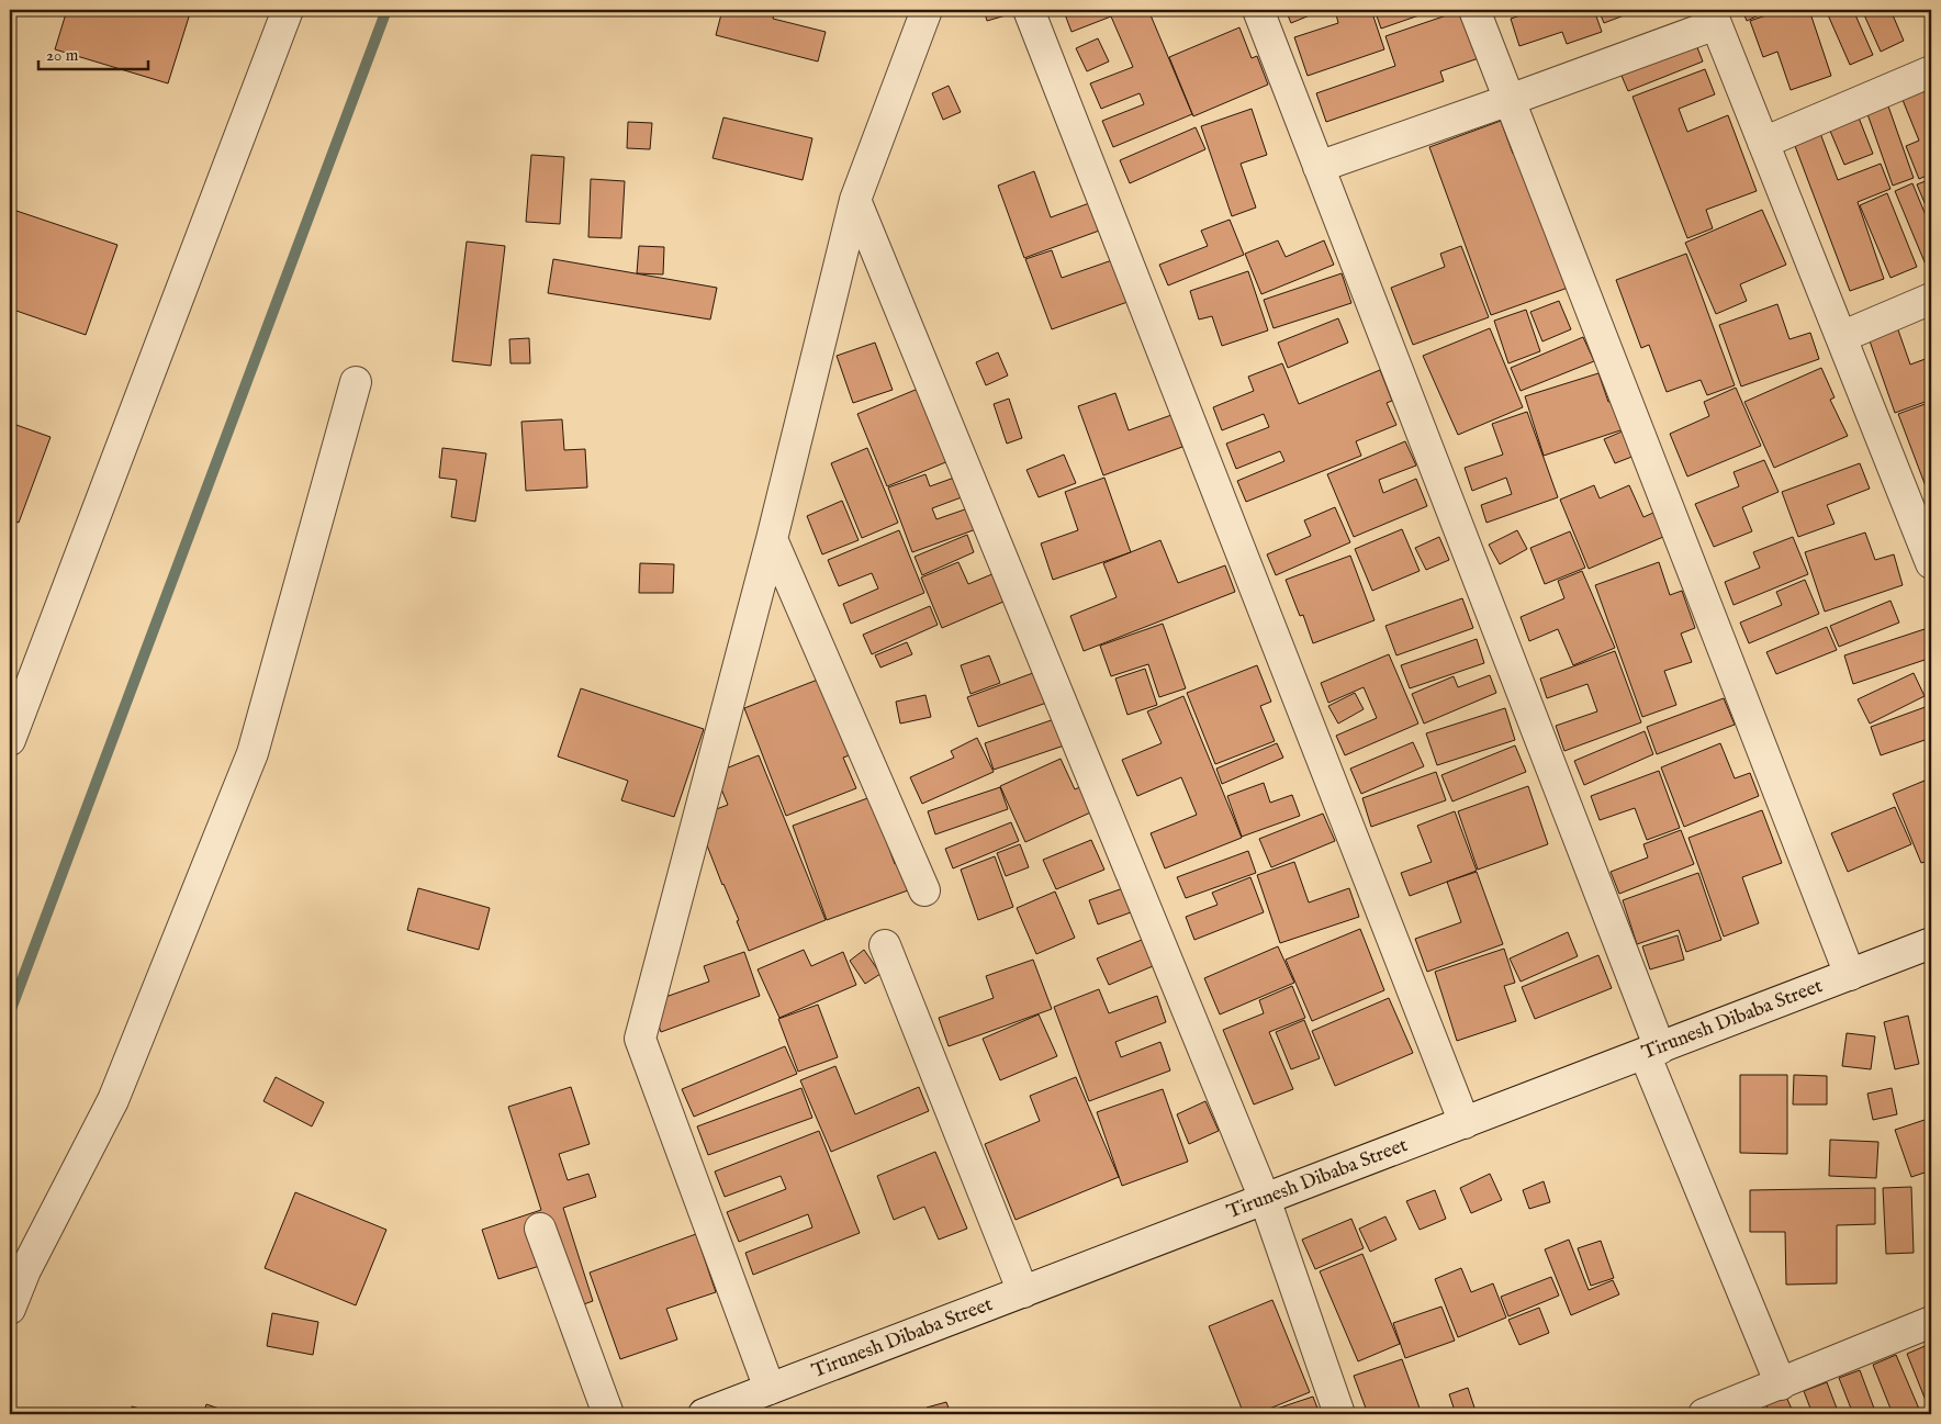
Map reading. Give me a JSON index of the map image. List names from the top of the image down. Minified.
{"streets":{"street":["Tirunesh Dibaba Street"]},"scale_bar":"20 m"}
